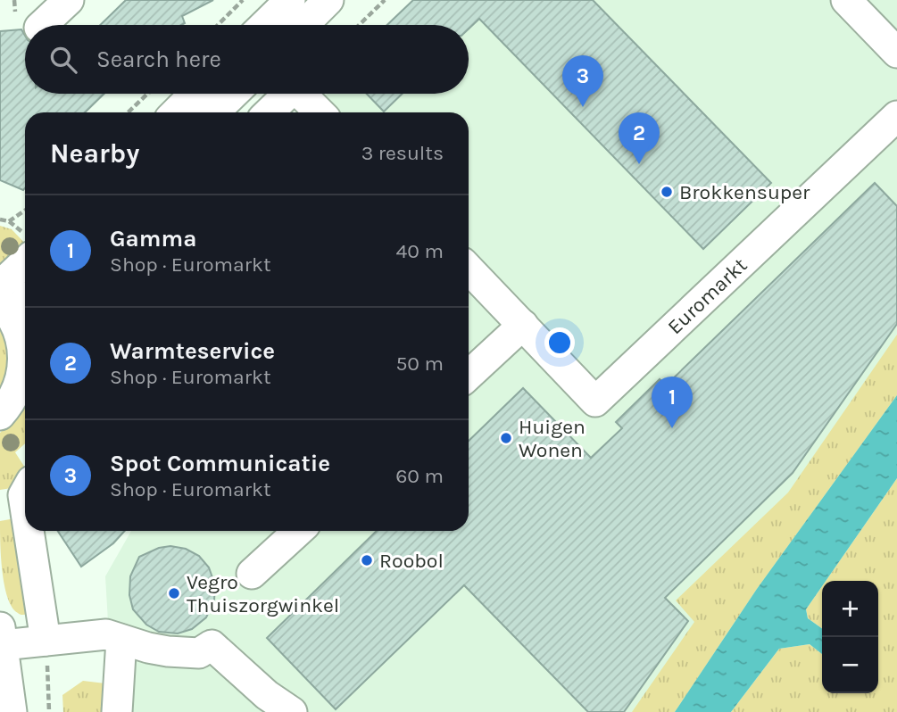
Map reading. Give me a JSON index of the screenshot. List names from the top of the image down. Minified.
{"streets":{"street":["Euromarkt"]},"places":["Brokkensuper","Huigen Wonen","Roobol","Vegro Thuiszorgwinkel"],"page":{"search":"Search here","pins":["3","2","1"],"heading":["Nearby","3 results"],"list":[{"mark":"1","name":"Gamma","note":"Shop · Euromarkt","value":"40 m"},{"mark":"2","name":"Warmteservice","note":"Shop · Euromarkt","value":"50 m"},{"mark":"3","name":"Spot Communicatie","note":"Shop · Euromarkt","value":"60 m"}],"map_buttons":["+","−"]}}
